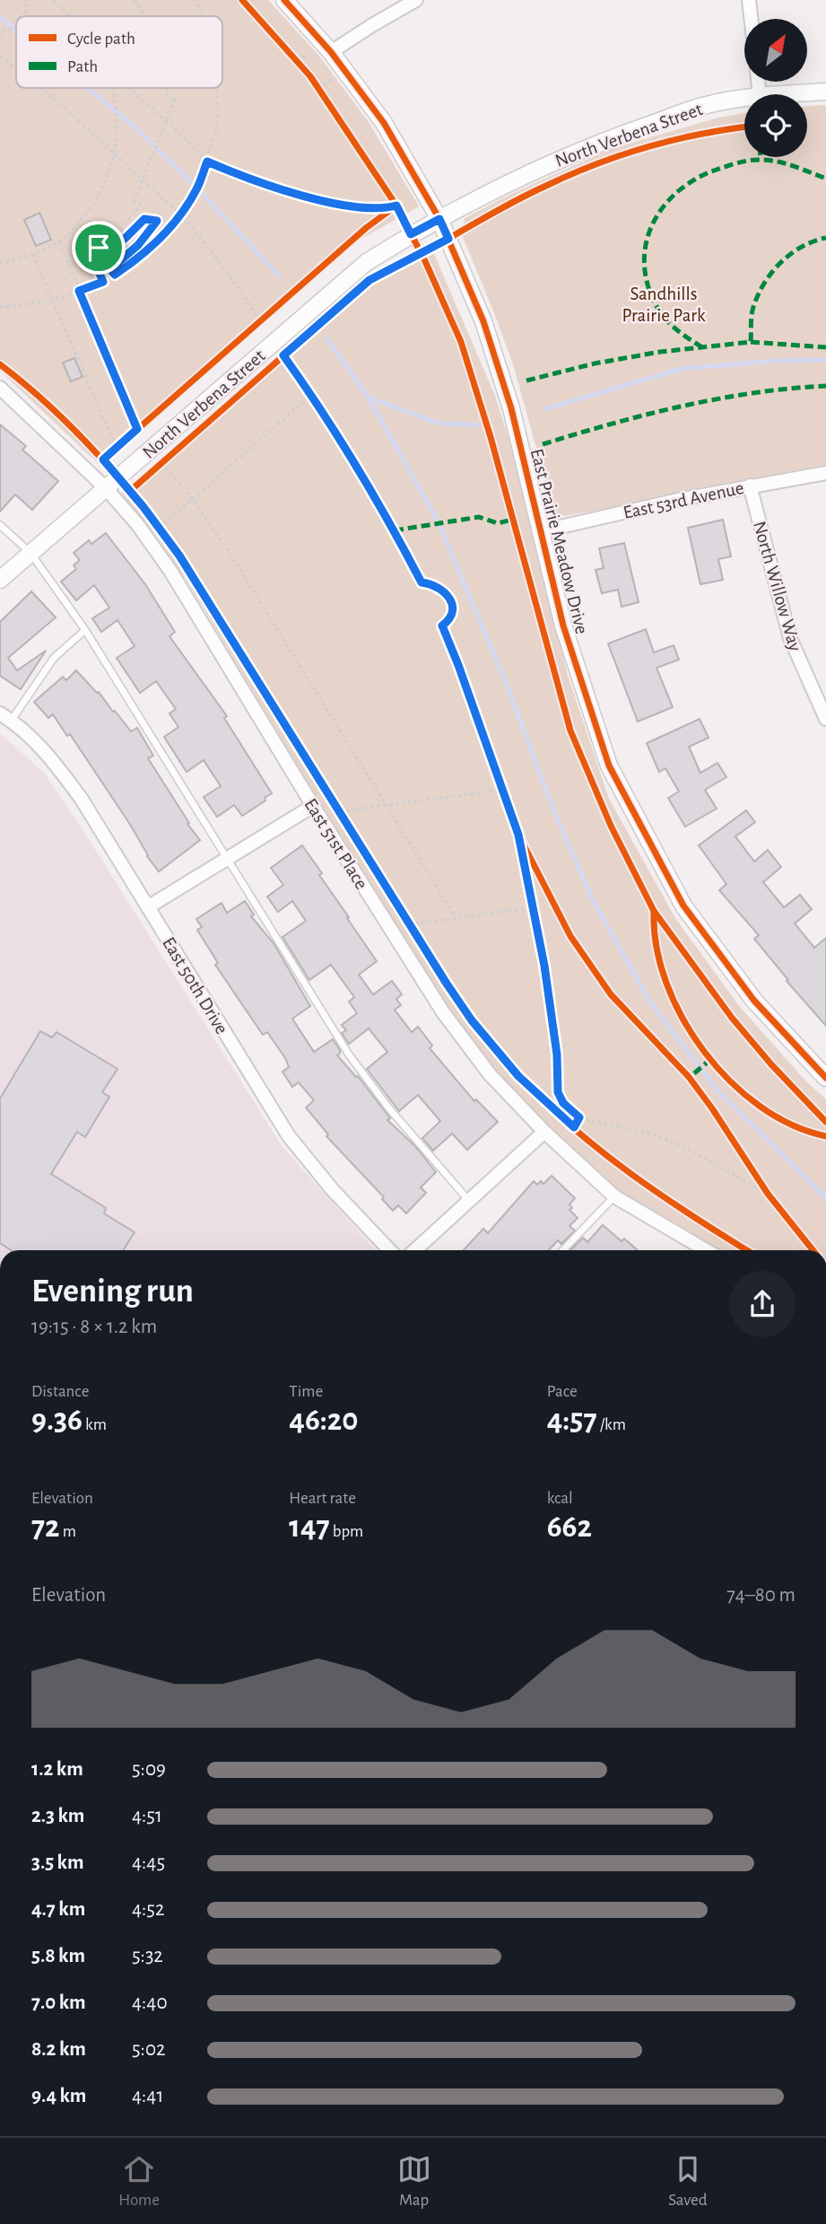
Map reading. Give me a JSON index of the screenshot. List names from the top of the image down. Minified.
{"streets":{"street":["North Verbena Street","East 53rd Avenue","East Prairie Meadow Drive","North Willow Way","East 51st Place","East 50th Drive"]},"crossings":[["North Verbena Street","East Prairie Meadow Drive"],["North Verbena Street","East 51st Place"],["East 53rd Avenue","East Prairie Meadow Drive"],["East 53rd Avenue","North Willow Way"]],"parks":["Sandhills Prairie Park"],"legend":["Cycle path","Path"],"north":"top right","page":{"heading":["Evening run","19:15 · 8 × 1.2 km"],"stats":[["Distance","9.36 km"],["Time","46:20"],["Pace","4:57 /km"],["Elevation","72 m"],["Heart rate","147 bpm"],["kcal","662"]],"chart":["Elevation","74–80 m"],"list":[{"name":"1.2 km","note":"5:09"},{"name":"2.3 km","note":"4:51"},{"name":"3.5 km","note":"4:45"},{"name":"4.7 km","note":"4:52"},{"name":"5.8 km","note":"5:32"},{"name":"7.0 km","note":"4:40"},{"name":"8.2 km","note":"5:02"},{"name":"9.4 km","note":"4:41"}],"tabs":["Home","Map","Saved"]}}
